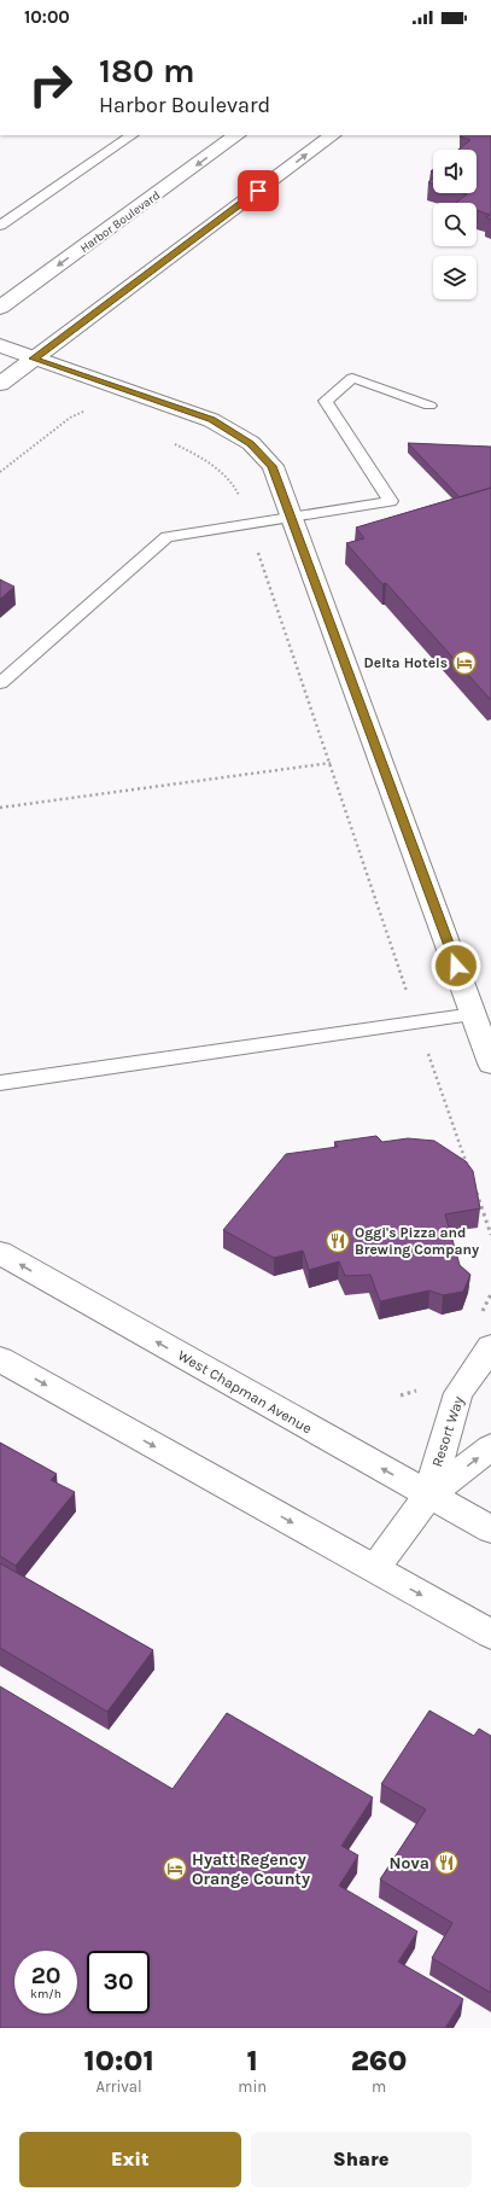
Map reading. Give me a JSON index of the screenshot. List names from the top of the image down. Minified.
{"streets":{"main road":["Harbor Boulevard","West Chapman Avenue","Resort Way"]},"crossings":[["West Chapman Avenue","Resort Way"]],"places":{"hotel":["Delta Hotels","Hyatt Regency Orange County"],"restaurant":["Oggi's Pizza and Brewing Company","Nova"]},"page":{"status":"10:00","turn":["180 m","Harbor Boulevard"],"speed":"20 km/h","limit":"30","eta":["10:01","Arrival","1","min","260","m"],"buttons":["Exit","Share"]}}
